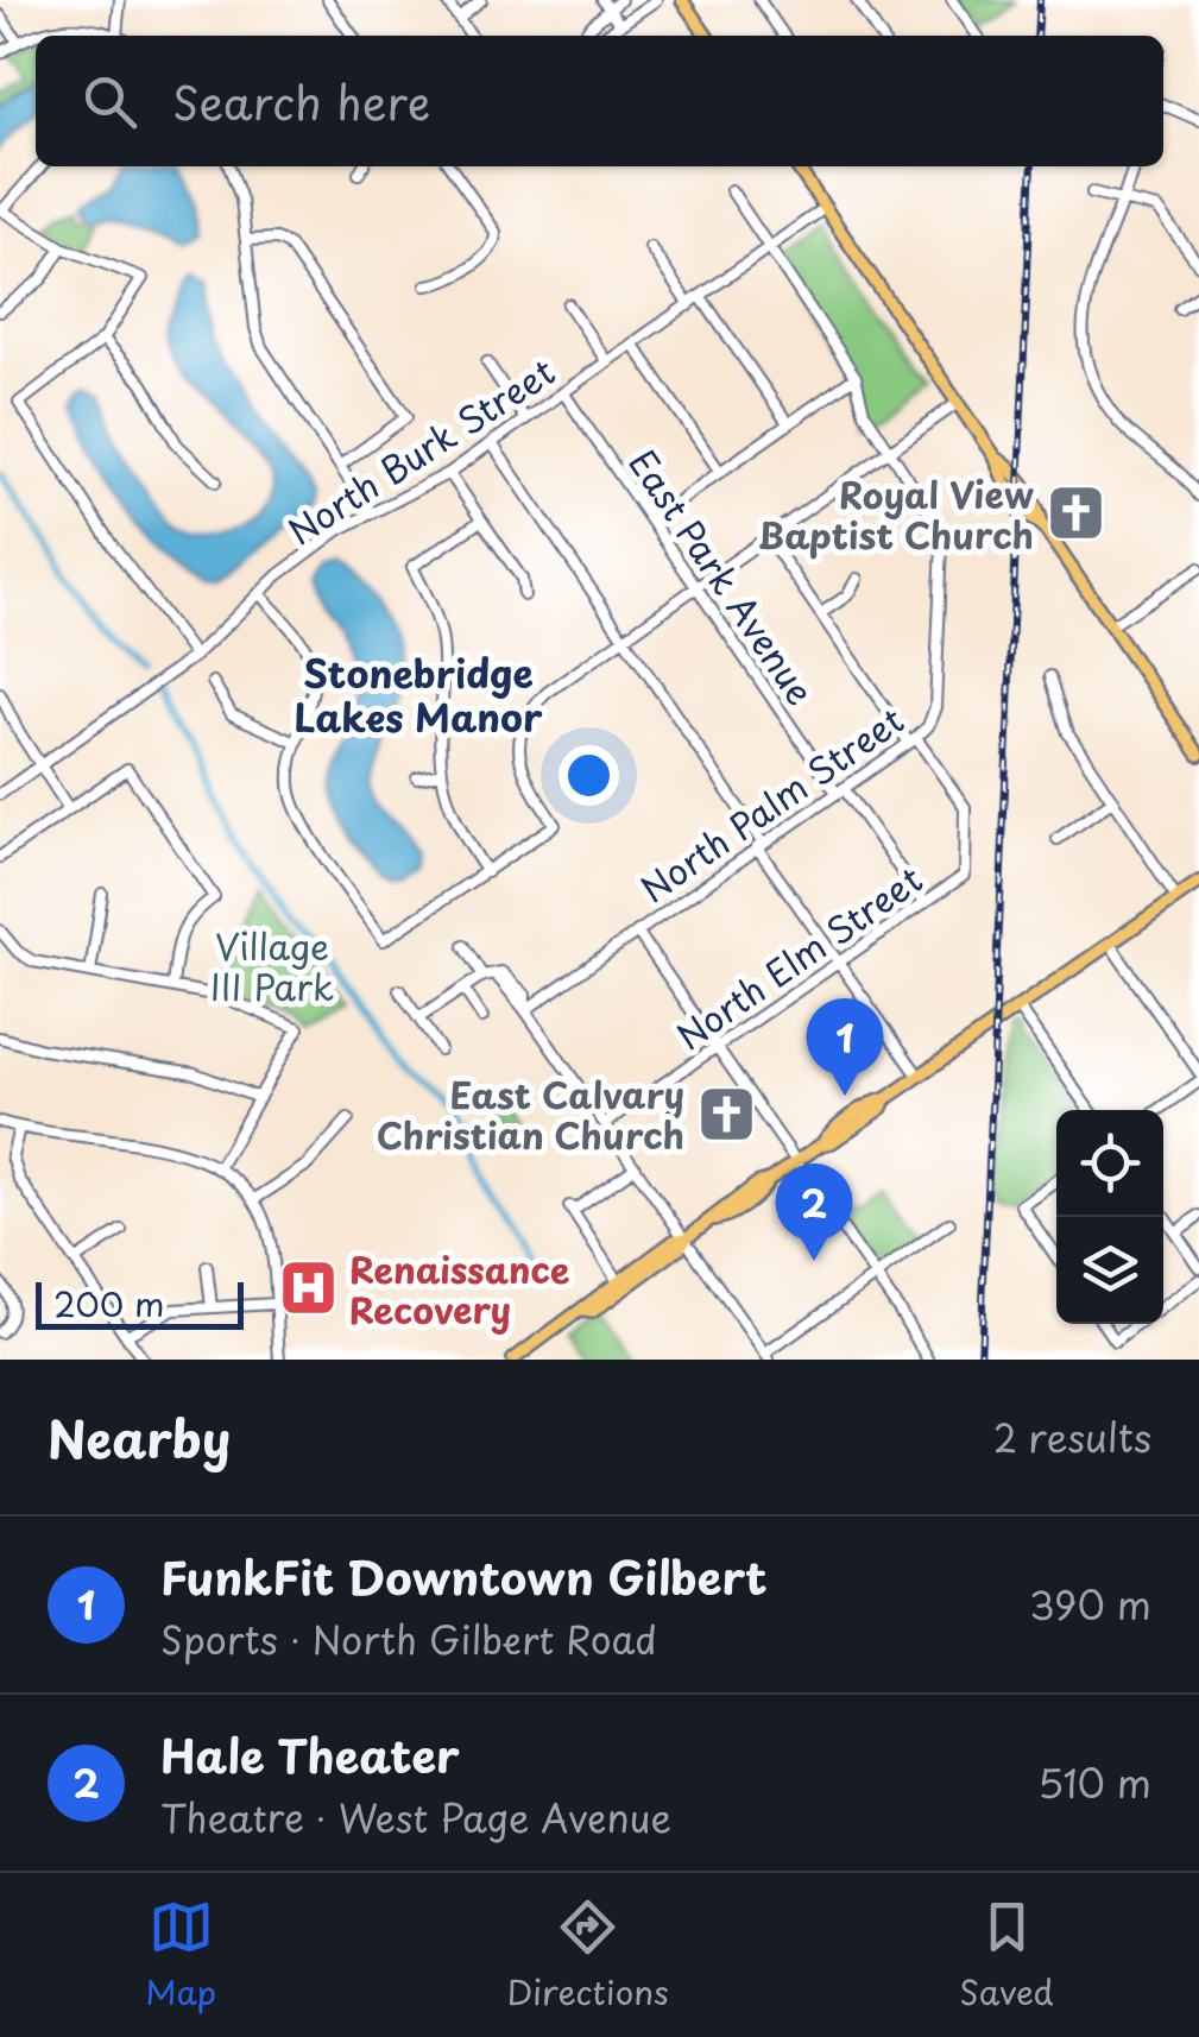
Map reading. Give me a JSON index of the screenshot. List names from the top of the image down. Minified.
{"streets":{"street":["North Burk Street","East Park Avenue","North Palm Street","North Elm Street"]},"crossings":[["North Burk Street","East Park Avenue"],["East Park Avenue","North Palm Street"],["East Park Avenue","North Elm Street"],["North Palm Street","North Elm Street"]],"districts":["Stonebridge Lakes Manor"],"parks":["Village III Park"],"places":{"church":["Royal View Baptist Church","East Calvary Christian Church"],"hospital":["Renaissance Recovery"]},"scale_bar":"200 m","page":{"search":"Search here","pins":["1","2"],"scale":"200 m","heading":["Nearby","2 results"],"list":[{"mark":"1","name":"FunkFit Downtown Gilbert","note":"Sports · North Gilbert Road","value":"390 m"},{"mark":"2","name":"Hale Theater","note":"Theatre · West Page Avenue","value":"510 m"}],"nav":["Map","Directions","Saved"]}}
